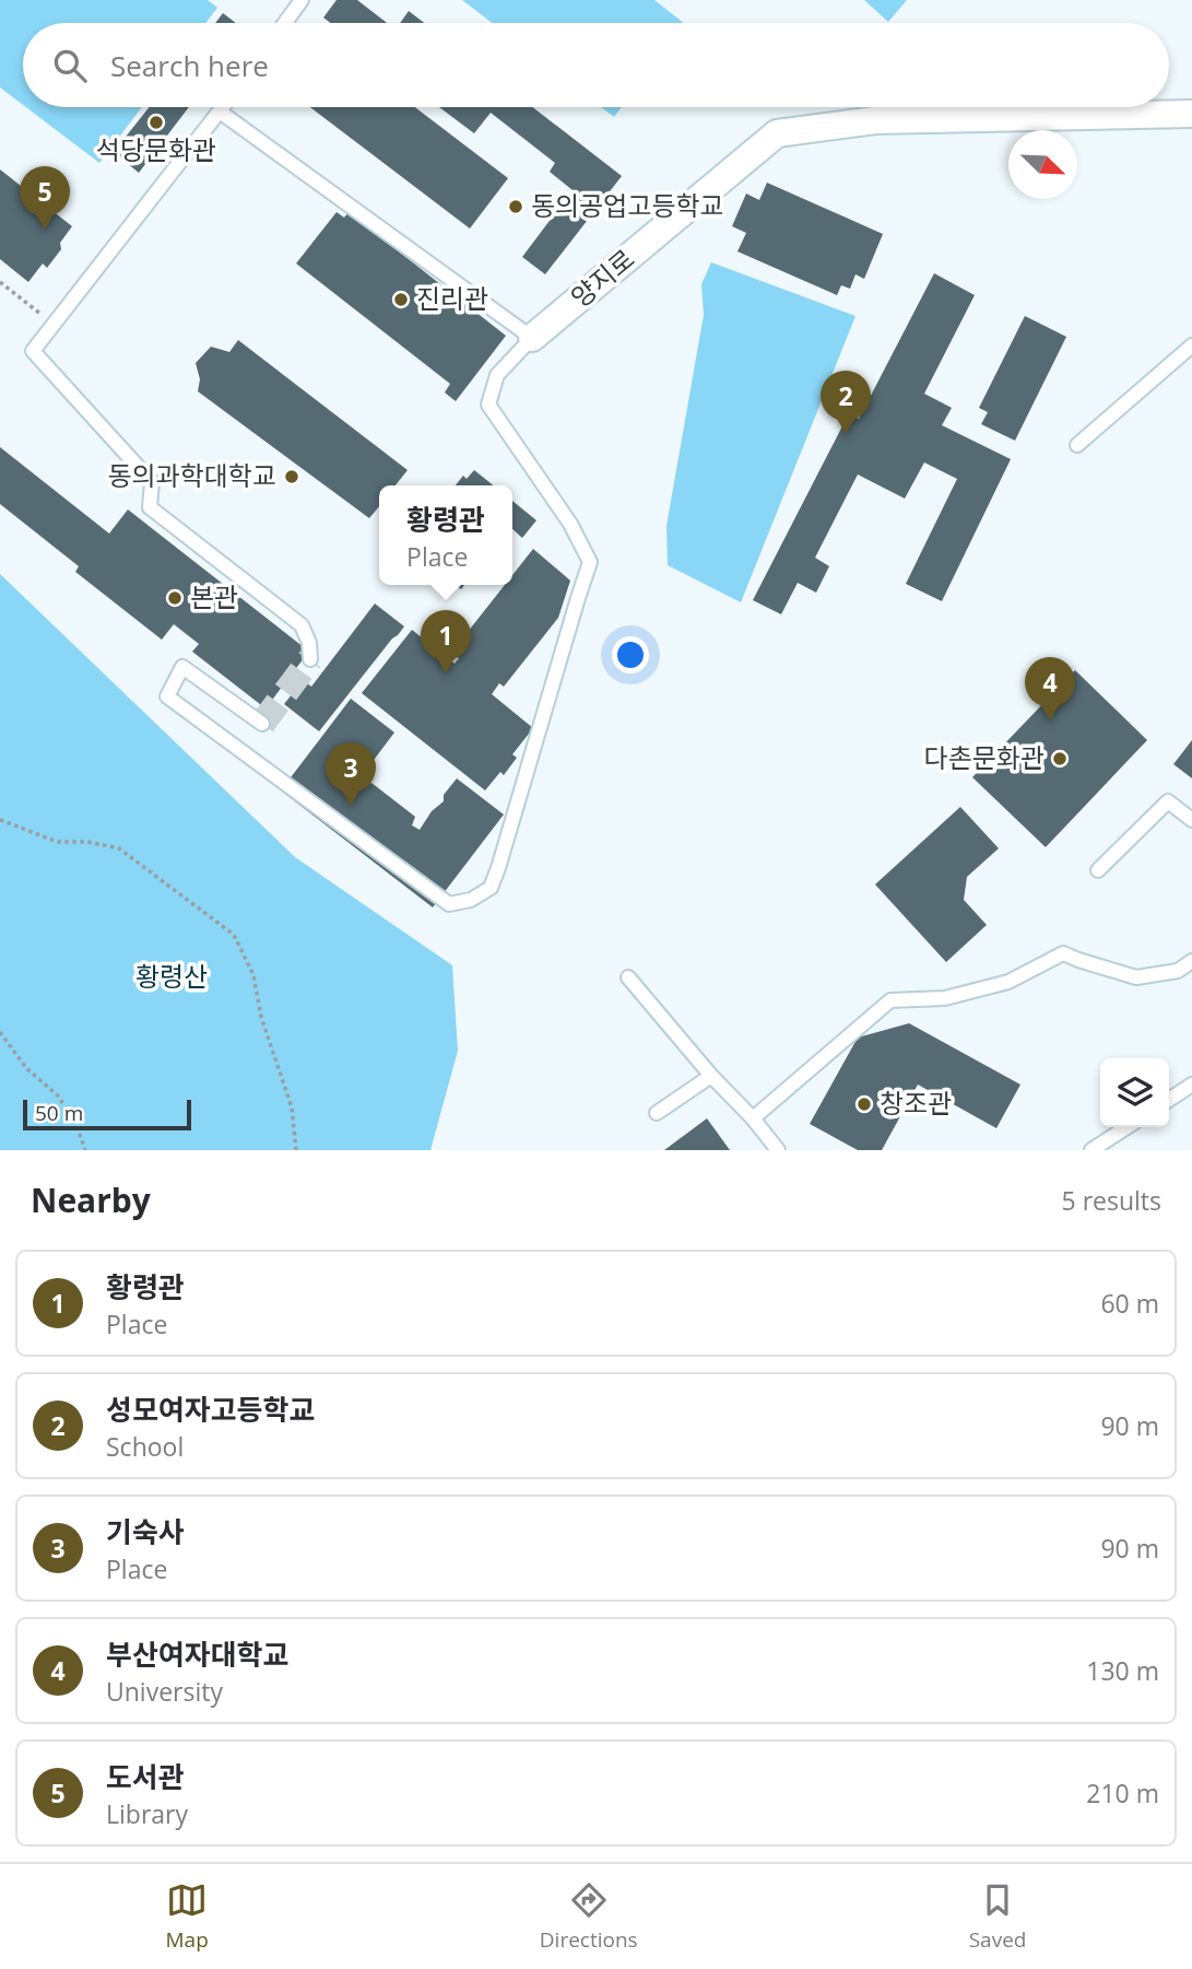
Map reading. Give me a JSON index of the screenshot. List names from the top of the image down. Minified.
{"streets":{"street":["양지로"]},"parks":["황령산"],"places":["석당문화관","동의공업고등학교","진리관","동의과학대학교","본관","다촌문화관","창조관"],"scale_bar":"50 m","north":"bottom right","page":{"search":"Search here","pins":["5","2","1","4","3"],"popup":["황령관","Place"],"scale":"50 m","heading":["Nearby","5 results"],"list":[{"mark":"1","name":"황령관","note":"Place","value":"60 m"},{"mark":"2","name":"성모여자고등학교","note":"School","value":"90 m"},{"mark":"3","name":"기숙사","note":"Place","value":"90 m"},{"mark":"4","name":"부산여자대학교","note":"University","value":"130 m"},{"mark":"5","name":"도서관","note":"Library","value":"210 m"}],"nav":["Map","Directions","Saved"]}}
